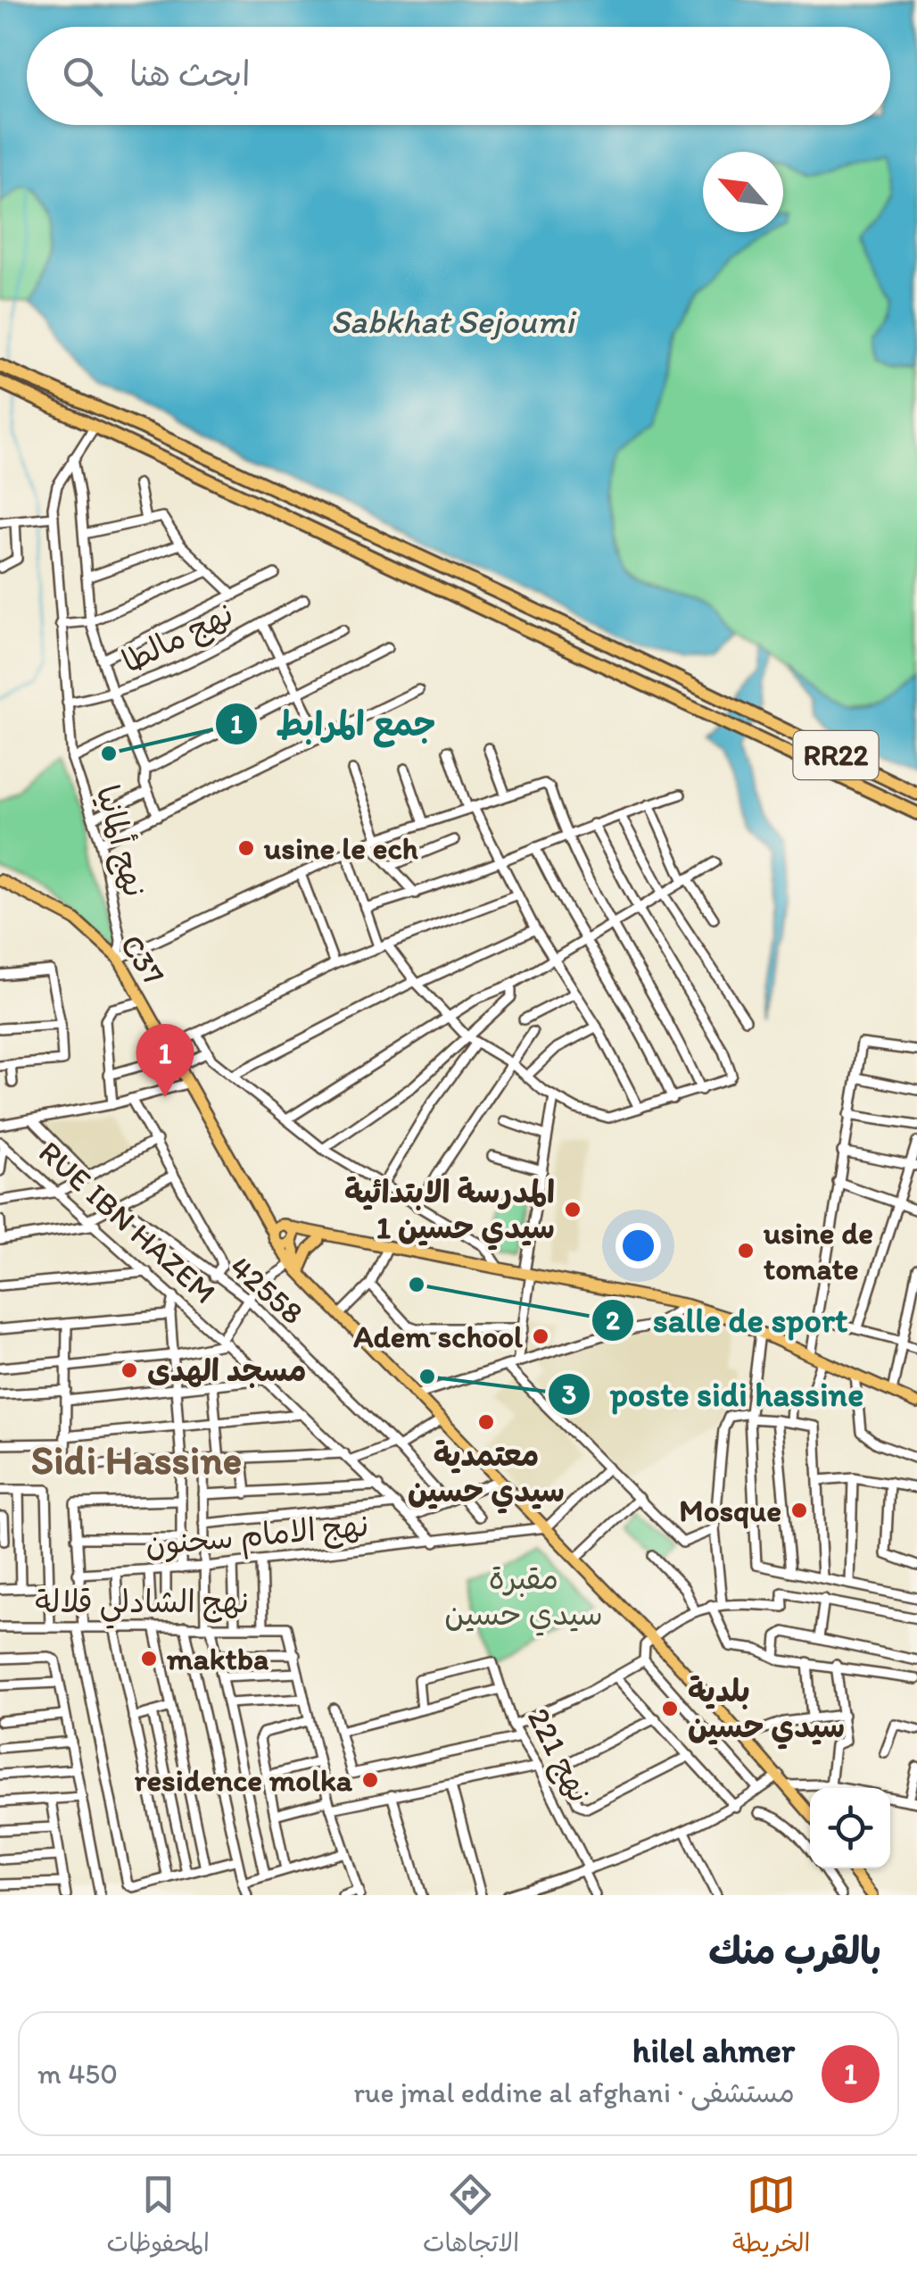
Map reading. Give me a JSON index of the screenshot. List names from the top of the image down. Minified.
{"streets":{"highway":["RR22"],"main road":["C37"],"street":["نهج مالطا","نهج ألمانيا","RUE IBN HAZEM","42558","نهج الامام سحنون","نهج الشادلي قلالة","نهج 221"]},"crossings":[["نهج مالطا","نهج ألمانيا"],["نهج ألمانيا","C37"],["C37","نهج الامام سحنون"],["RUE IBN HAZEM","نهج الامام سحنون"]],"districts":["Sidi Hassine"],"water":["Sabkhat Sejoumi"],"parks":["مقبرة سيدي حسين"],"places":["جمع المرابط","usine le ech","المدرسة الابتدائية سيدي حسين 1","usine de tomate","salle de sport","Adem school","مسجد الهدى","poste sidi hassine","معتمدية سيدي حسين","Mosque","maktba","بلدية سيدي حسين","residence molka"],"north":"top left","page":{"search":"ابحث هنا","pins":"1","heading":"بالقرب منك","list":[{"mark":"1","name":"hilel ahmer","note":"مستشفى · rue jmal eddine al afghani","value":"450 m"}],"nav":["الخريطة","الاتجاهات","المحفوظات"]}}
